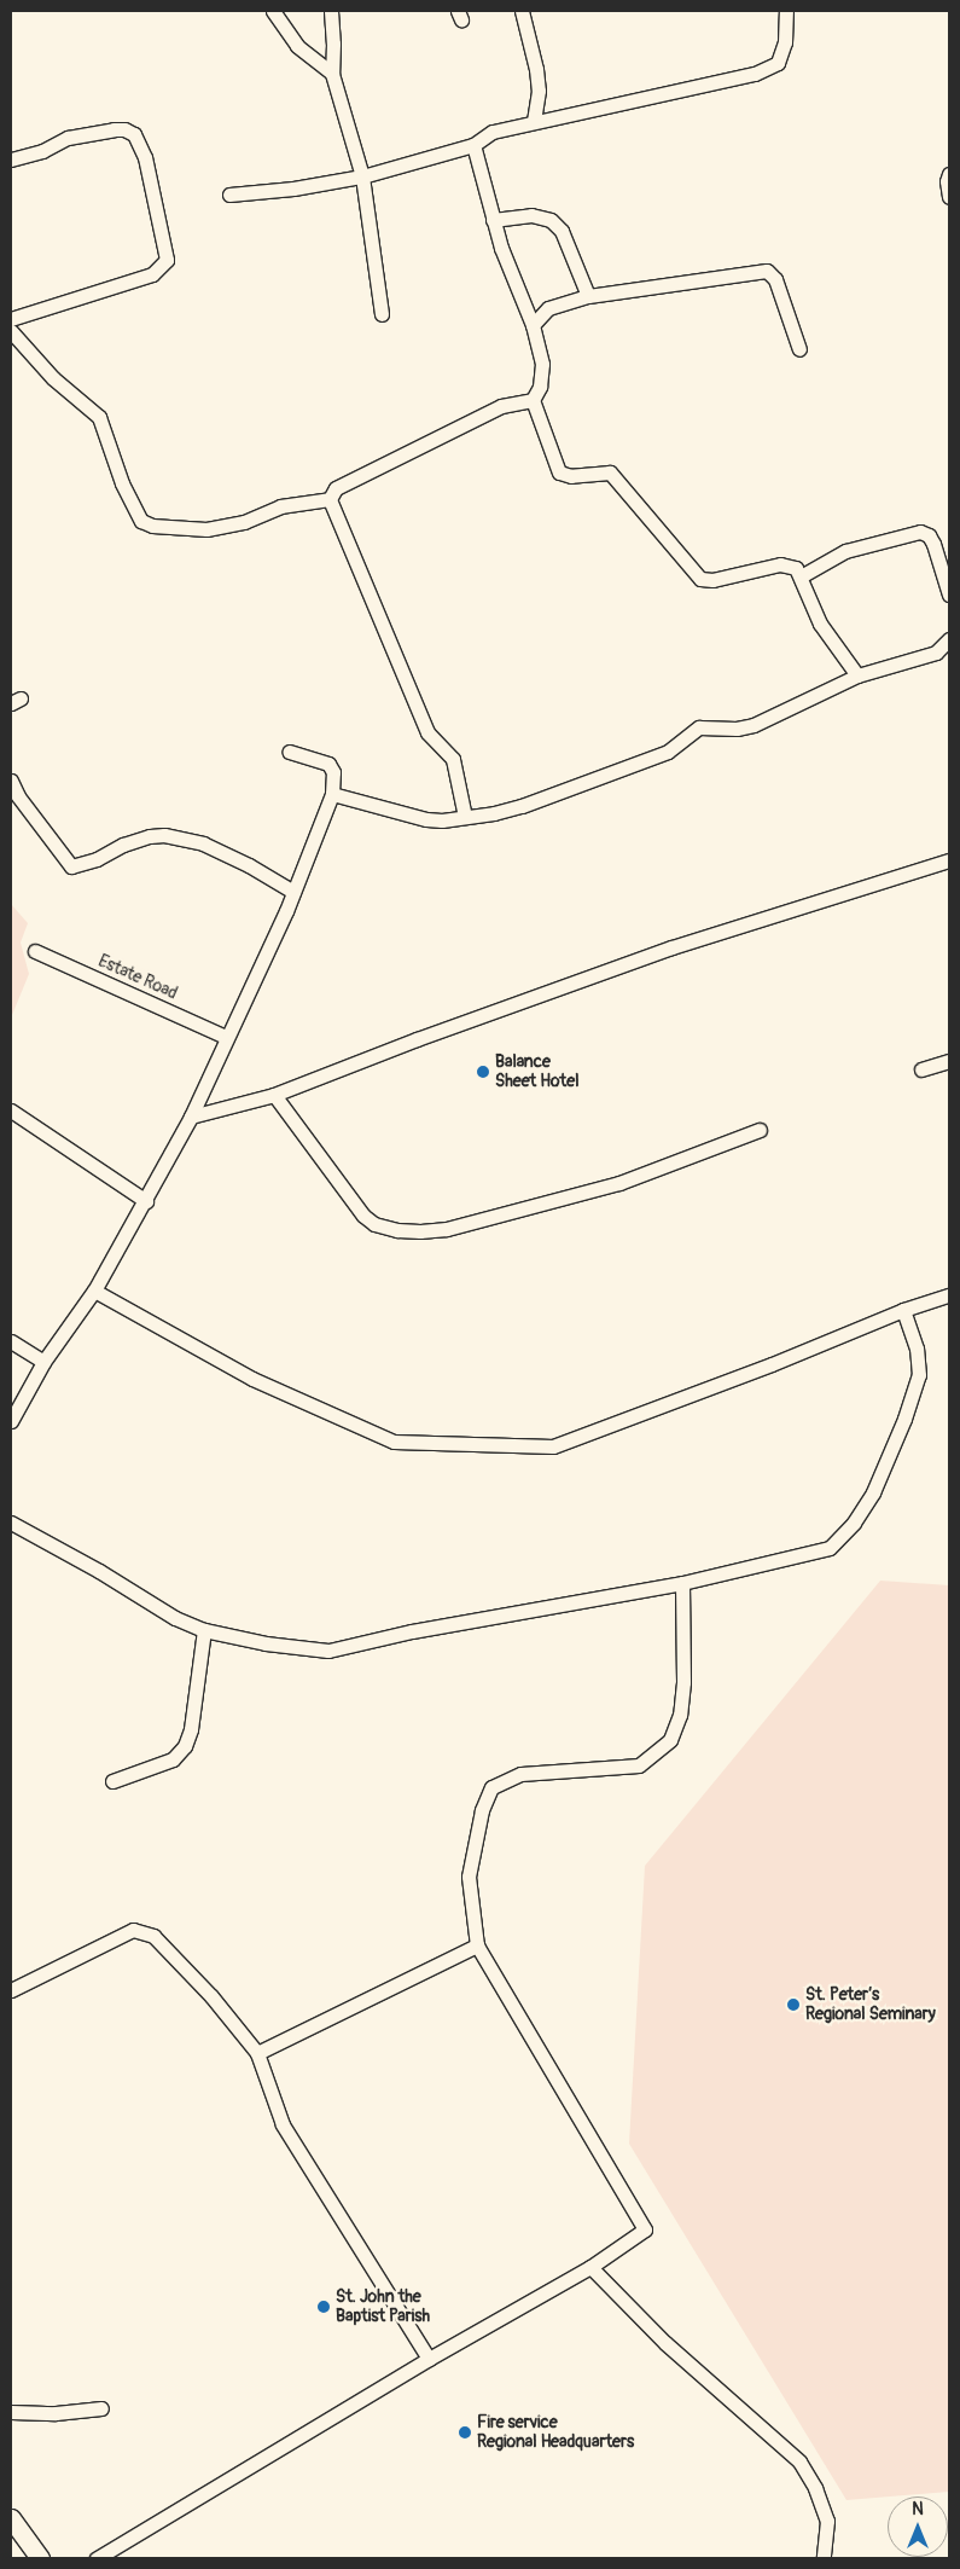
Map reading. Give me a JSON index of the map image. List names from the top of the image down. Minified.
{"streets":{"street":["Estate Road"]},"places":["Balance Sheet Hotel","St. Peter’s Regional Seminary","St. John the Baptist Parish","Fire service Regional Headquarters"],"north":"top"}
